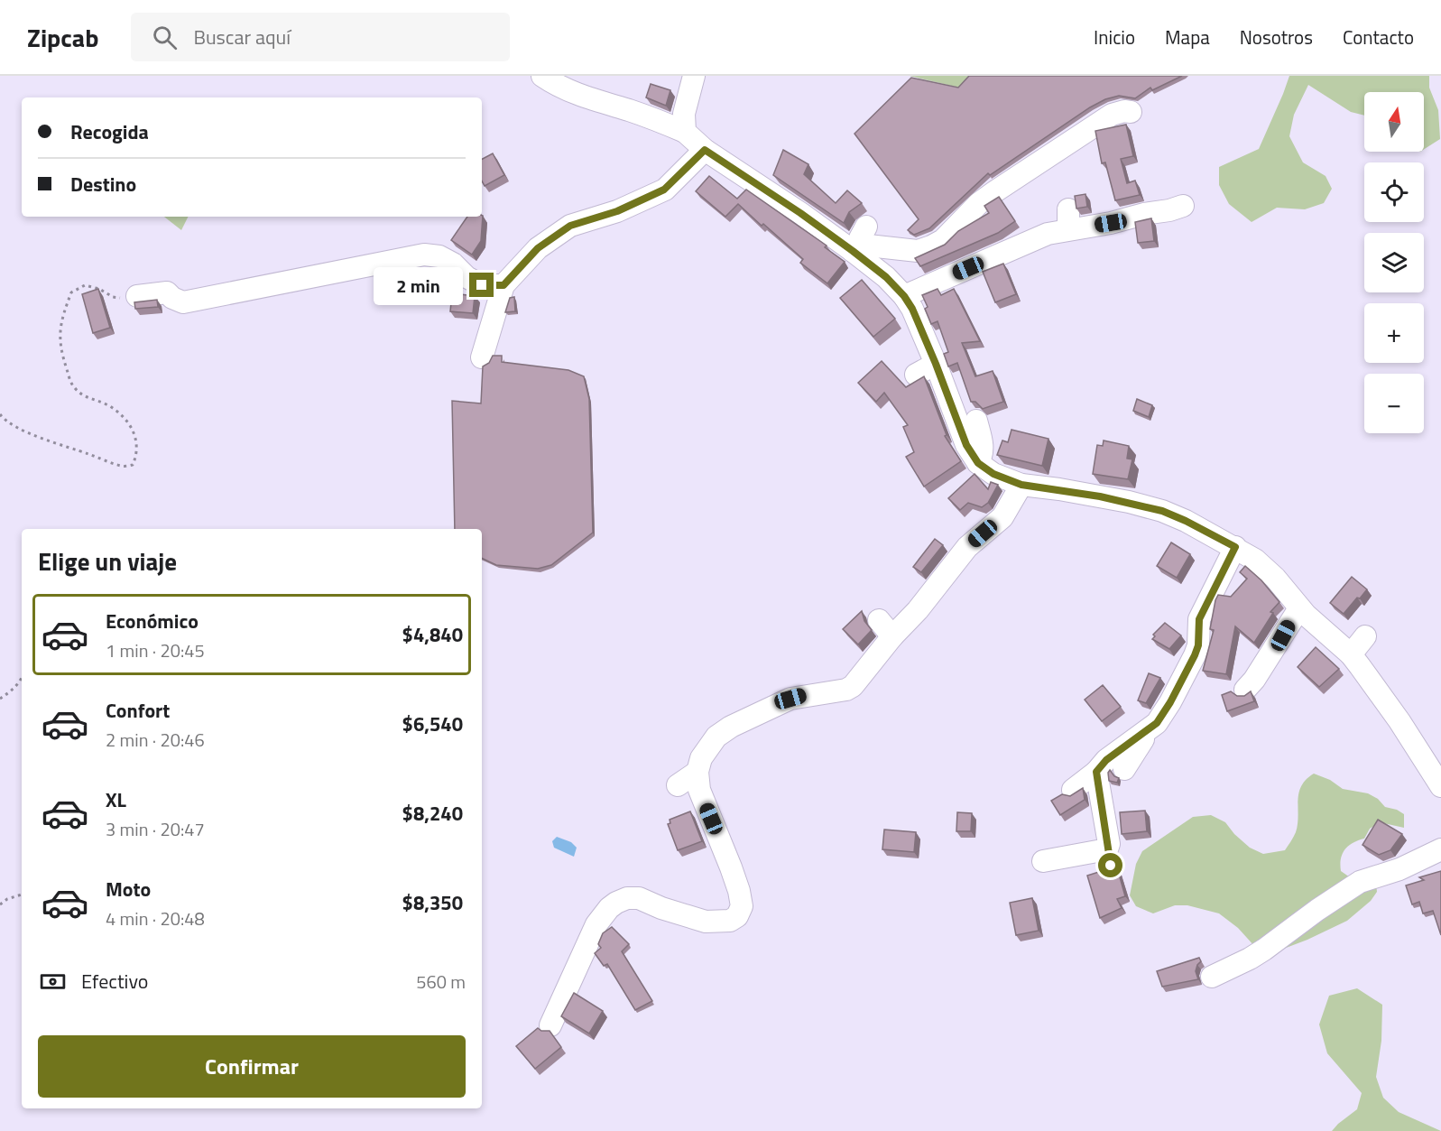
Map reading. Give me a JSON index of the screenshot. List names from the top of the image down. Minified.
{"north":"top","page":{"header":"Zipcab","search":"Buscar aquí","nav":["Inicio","Mapa","Nosotros","Contacto"],"map_buttons":["+","−"],"banner":["Recogida","Destino"],"bubble":"2 min","heading":"Elige un viaje","list":[{"name":"Económico","note":"1 min · 20:45","value":"$4,840"},{"name":"Confort","note":"2 min · 20:46","value":"$6,540"},{"name":"XL","note":"3 min · 20:47","value":"$8,240"},{"name":"Moto","note":"4 min · 20:48","value":"$8,350"}],"pay":["Efectivo","560 m"],"buttons":"Confirmar"}}
